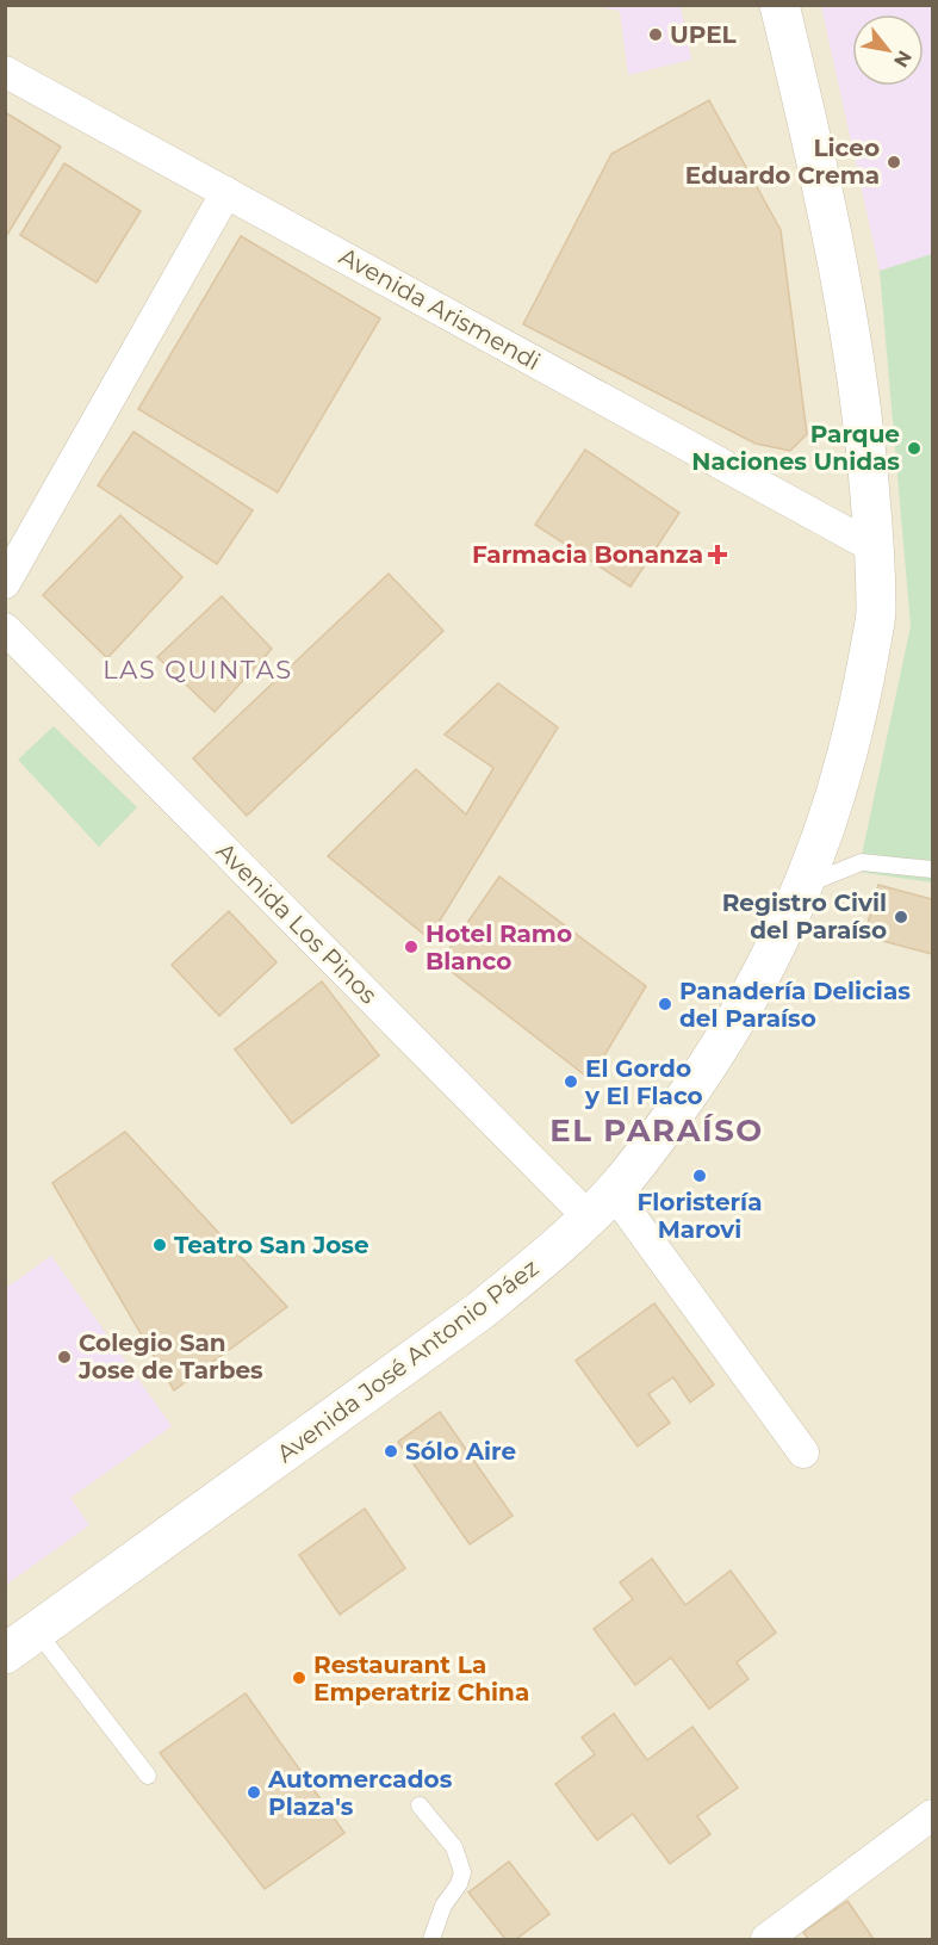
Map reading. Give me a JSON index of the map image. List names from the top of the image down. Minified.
{"streets":{"main road":["Avenida José Antonio Páez"],"street":["Avenida Arismendi","Avenida Los Pinos"]},"crossings":[["Avenida Arismendi","Avenida José Antonio Páez"],["Avenida Los Pinos","Avenida José Antonio Páez"]],"districts":["LAS QUINTAS","EL PARAÍSO"],"places":{"other":["UPEL","Liceo Eduardo Crema","Parque Naciones Unidas","Registro Civil del Paraíso","Hotel Ramo Blanco","Panadería Delicias del Paraíso","El Gordo y El Flaco","Floristería Marovi","Teatro San Jose","Colegio San Jose de Tarbes","Sólo Aire","Restaurant La Emperatriz China","Automercados Plaza's"],"health":["Farmacia Bonanza"]},"north":"bottom right"}
